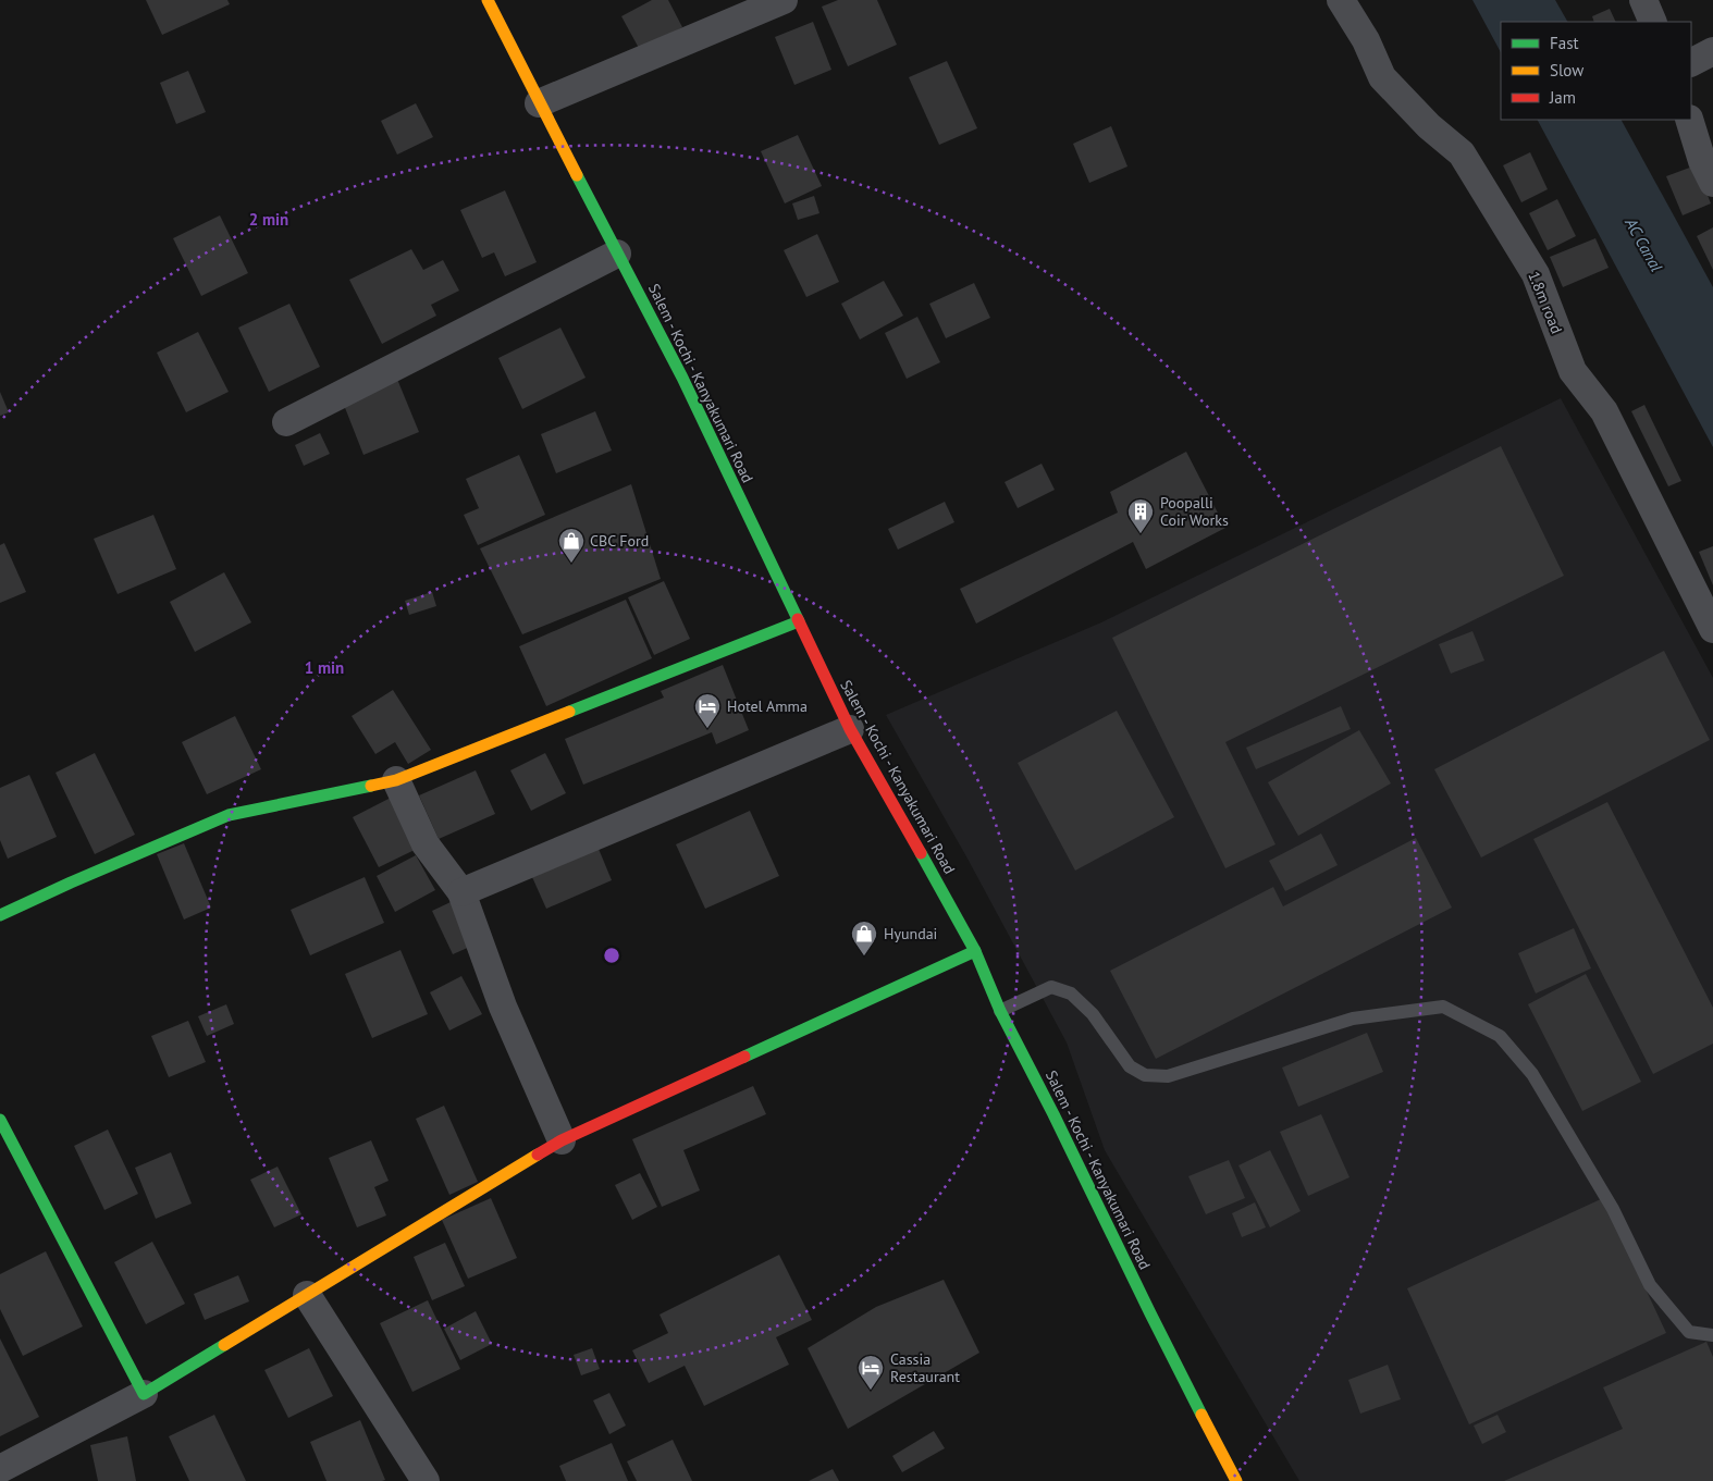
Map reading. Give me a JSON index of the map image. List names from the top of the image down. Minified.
{"streets":{"main road":["Salem - Kochi - Kanyakumari Road"],"street":["1.8m road"]},"water":["AC Canal"],"places":{"building":["Poopalli Coir Works"],"shop":["CBC Ford","Hyundai"],"hotel":["Hotel Amma","Cassia Restaurant"]},"legend":["Fast","Slow","Jam"],"rings":["2 min","1 min"]}
